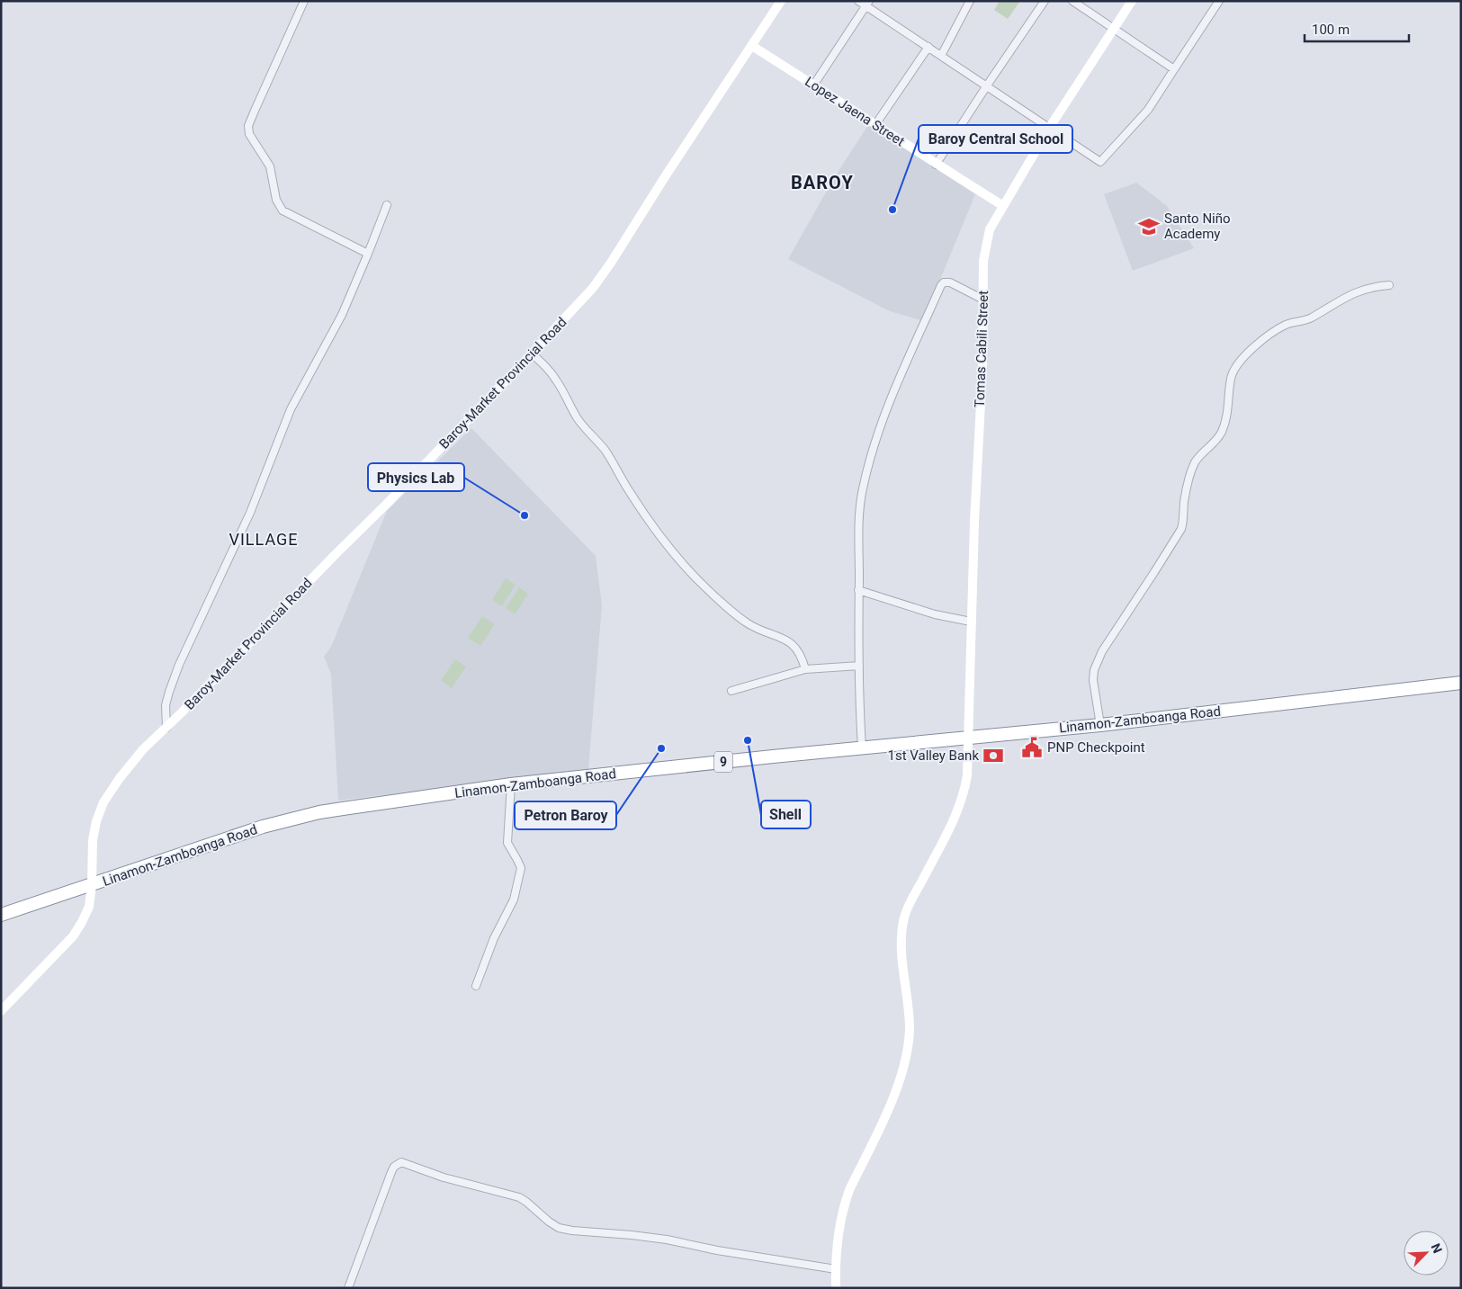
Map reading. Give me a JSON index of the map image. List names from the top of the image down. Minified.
{"streets":{"highway":["Linamon-Zamboanga Road","9"],"street":["Lopez Jaena Street","Tomas Cabili Street","Baroy-Market Provincial Road"]},"crossings":[["Lopez Jaena Street","Tomas Cabili Street"],["Lopez Jaena Street","Baroy-Market Provincial Road"],["Tomas Cabili Street","Linamon-Zamboanga Road"],["Baroy-Market Provincial Road","Linamon-Zamboanga Road"]],"districts":["BAROY","VILLAGE"],"places":{"other":["Baroy Central School","Physics Lab","Shell","Petron Baroy"],"school or university":["Santo Niño Academy"],"public building":["PNP Checkpoint"],"bank":["1st Valley Bank"]},"scale_bar":"100 m","north":"top right"}
